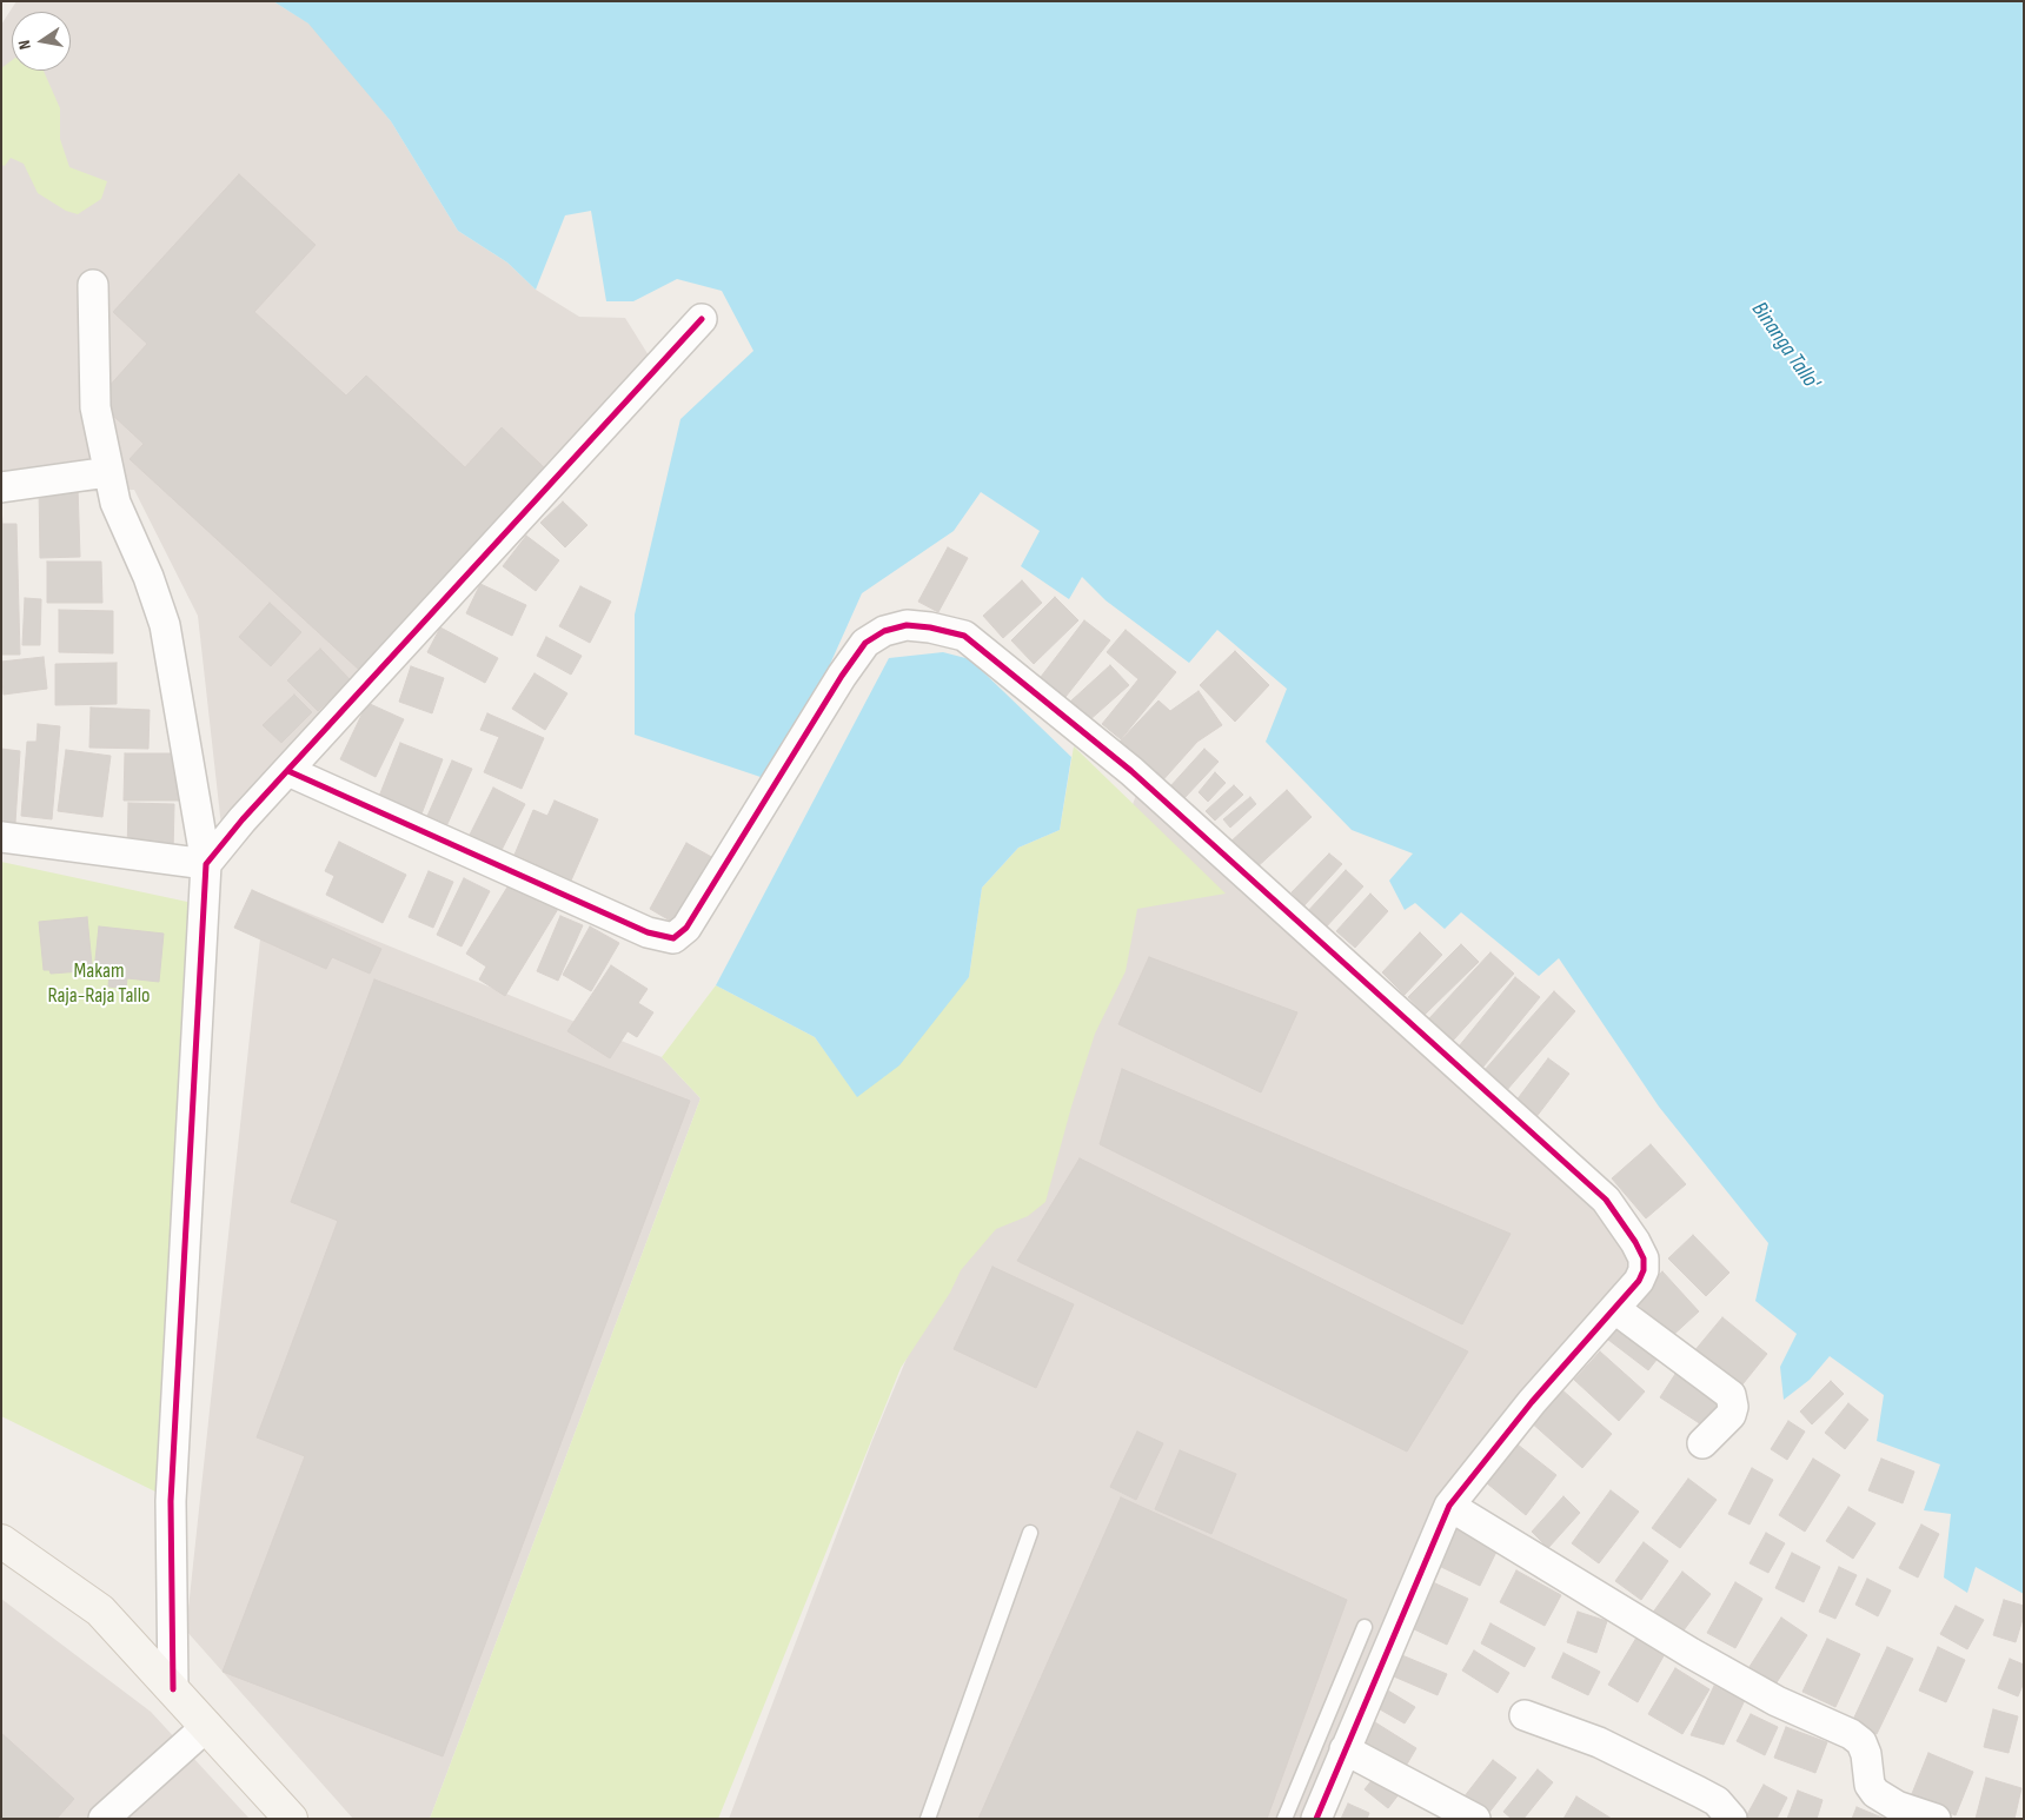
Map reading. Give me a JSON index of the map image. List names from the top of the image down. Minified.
{"water":["Binanga Tallo'"],"parks":["Makam Raja-Raja Tallo"],"north":"left"}
